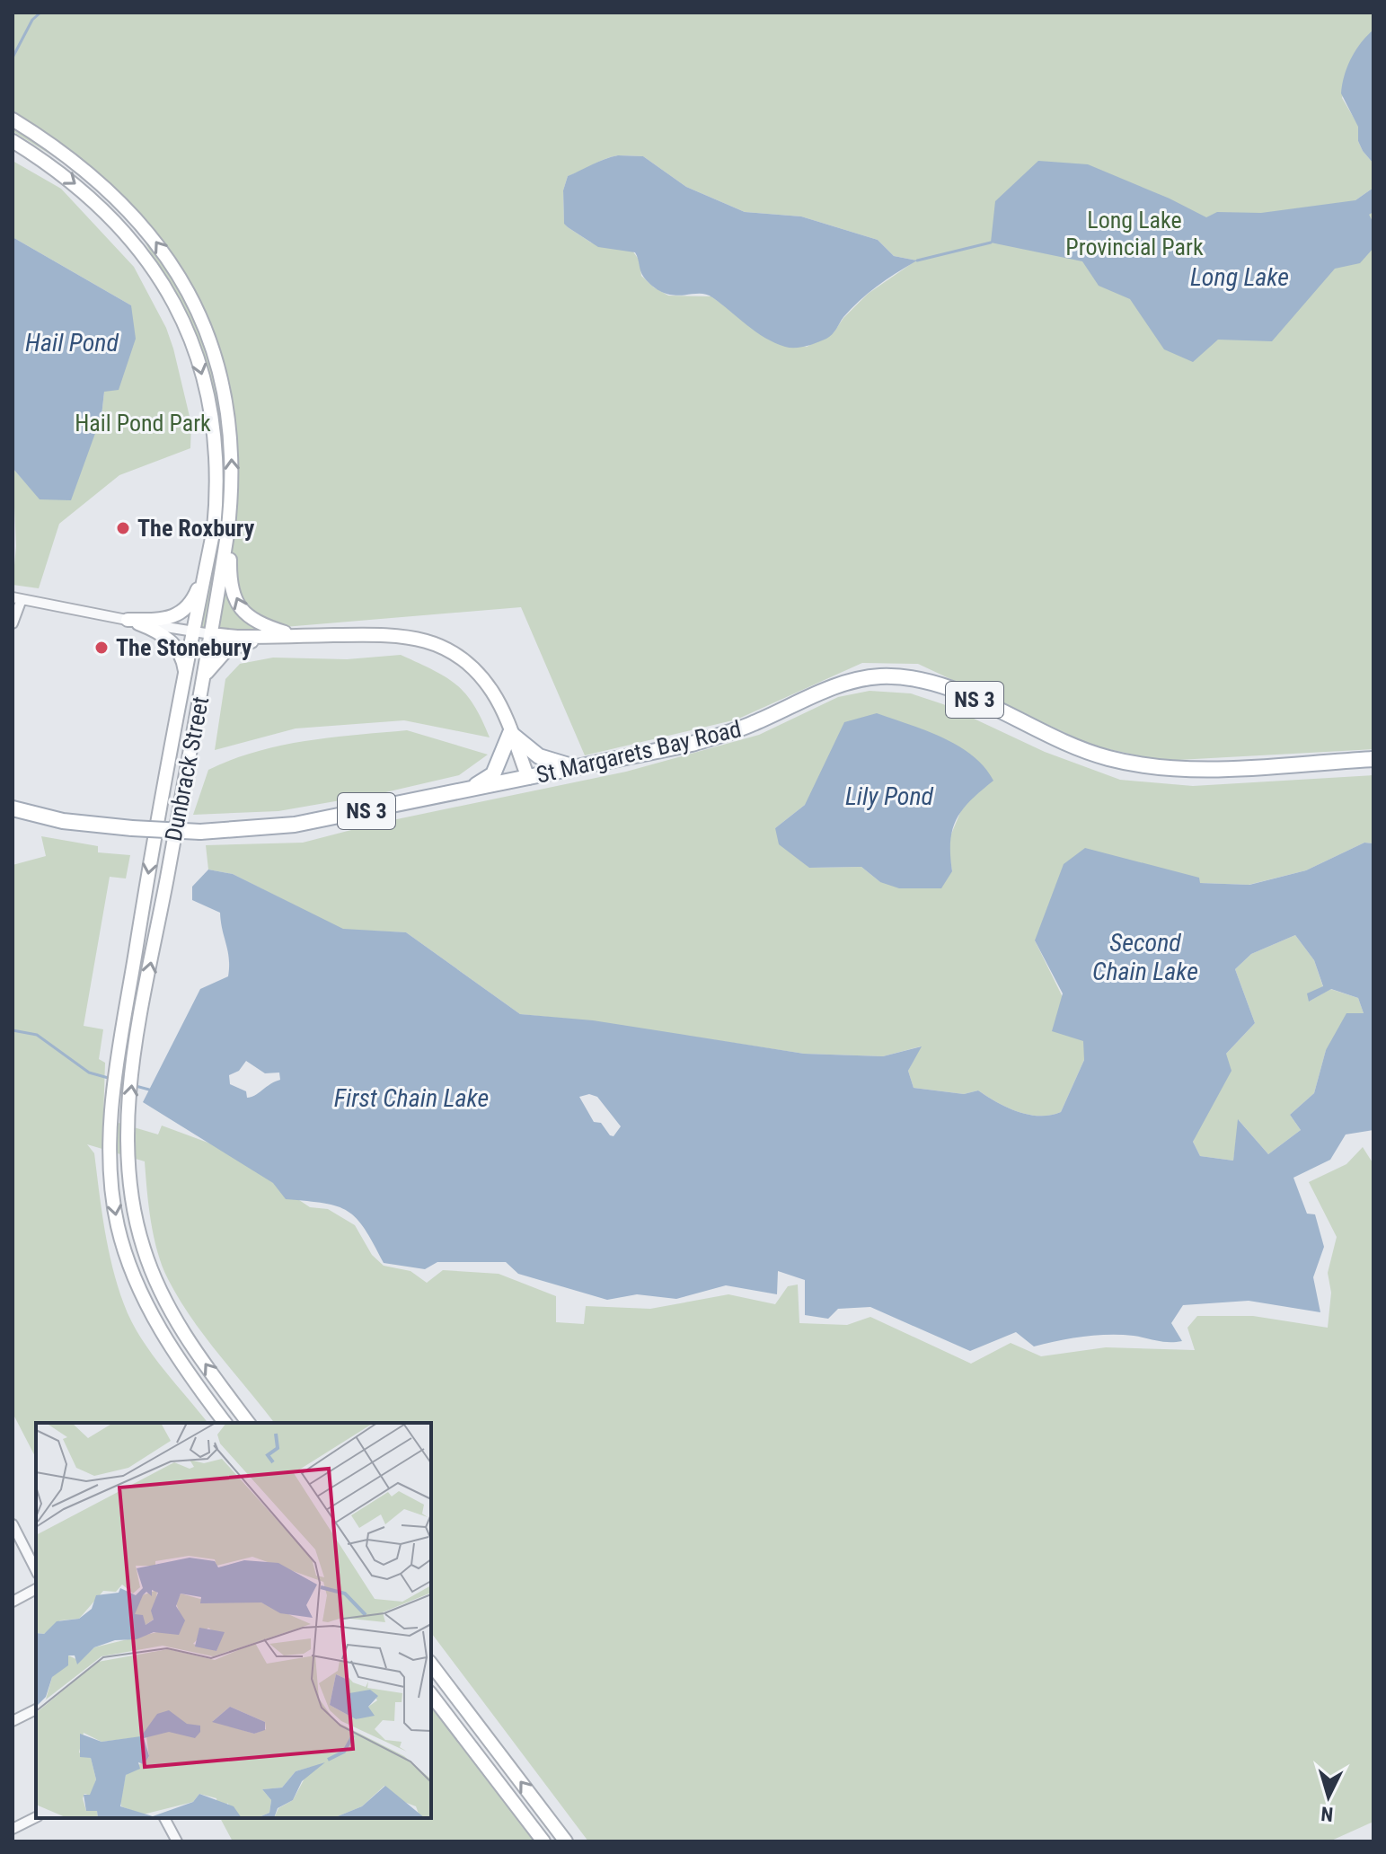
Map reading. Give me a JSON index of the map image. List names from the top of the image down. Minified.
{"streets":{"main road":["NS 3","St Margarets Bay Road","Dunbrack Street"]},"water":["Long Lake","Hail Pond","Lily Pond","Second Chain Lake","First Chain Lake"],"parks":["Long Lake Provincial Park","Hail Pond Park"],"places":["The Roxbury","The Stonebury"],"north":"bottom"}
